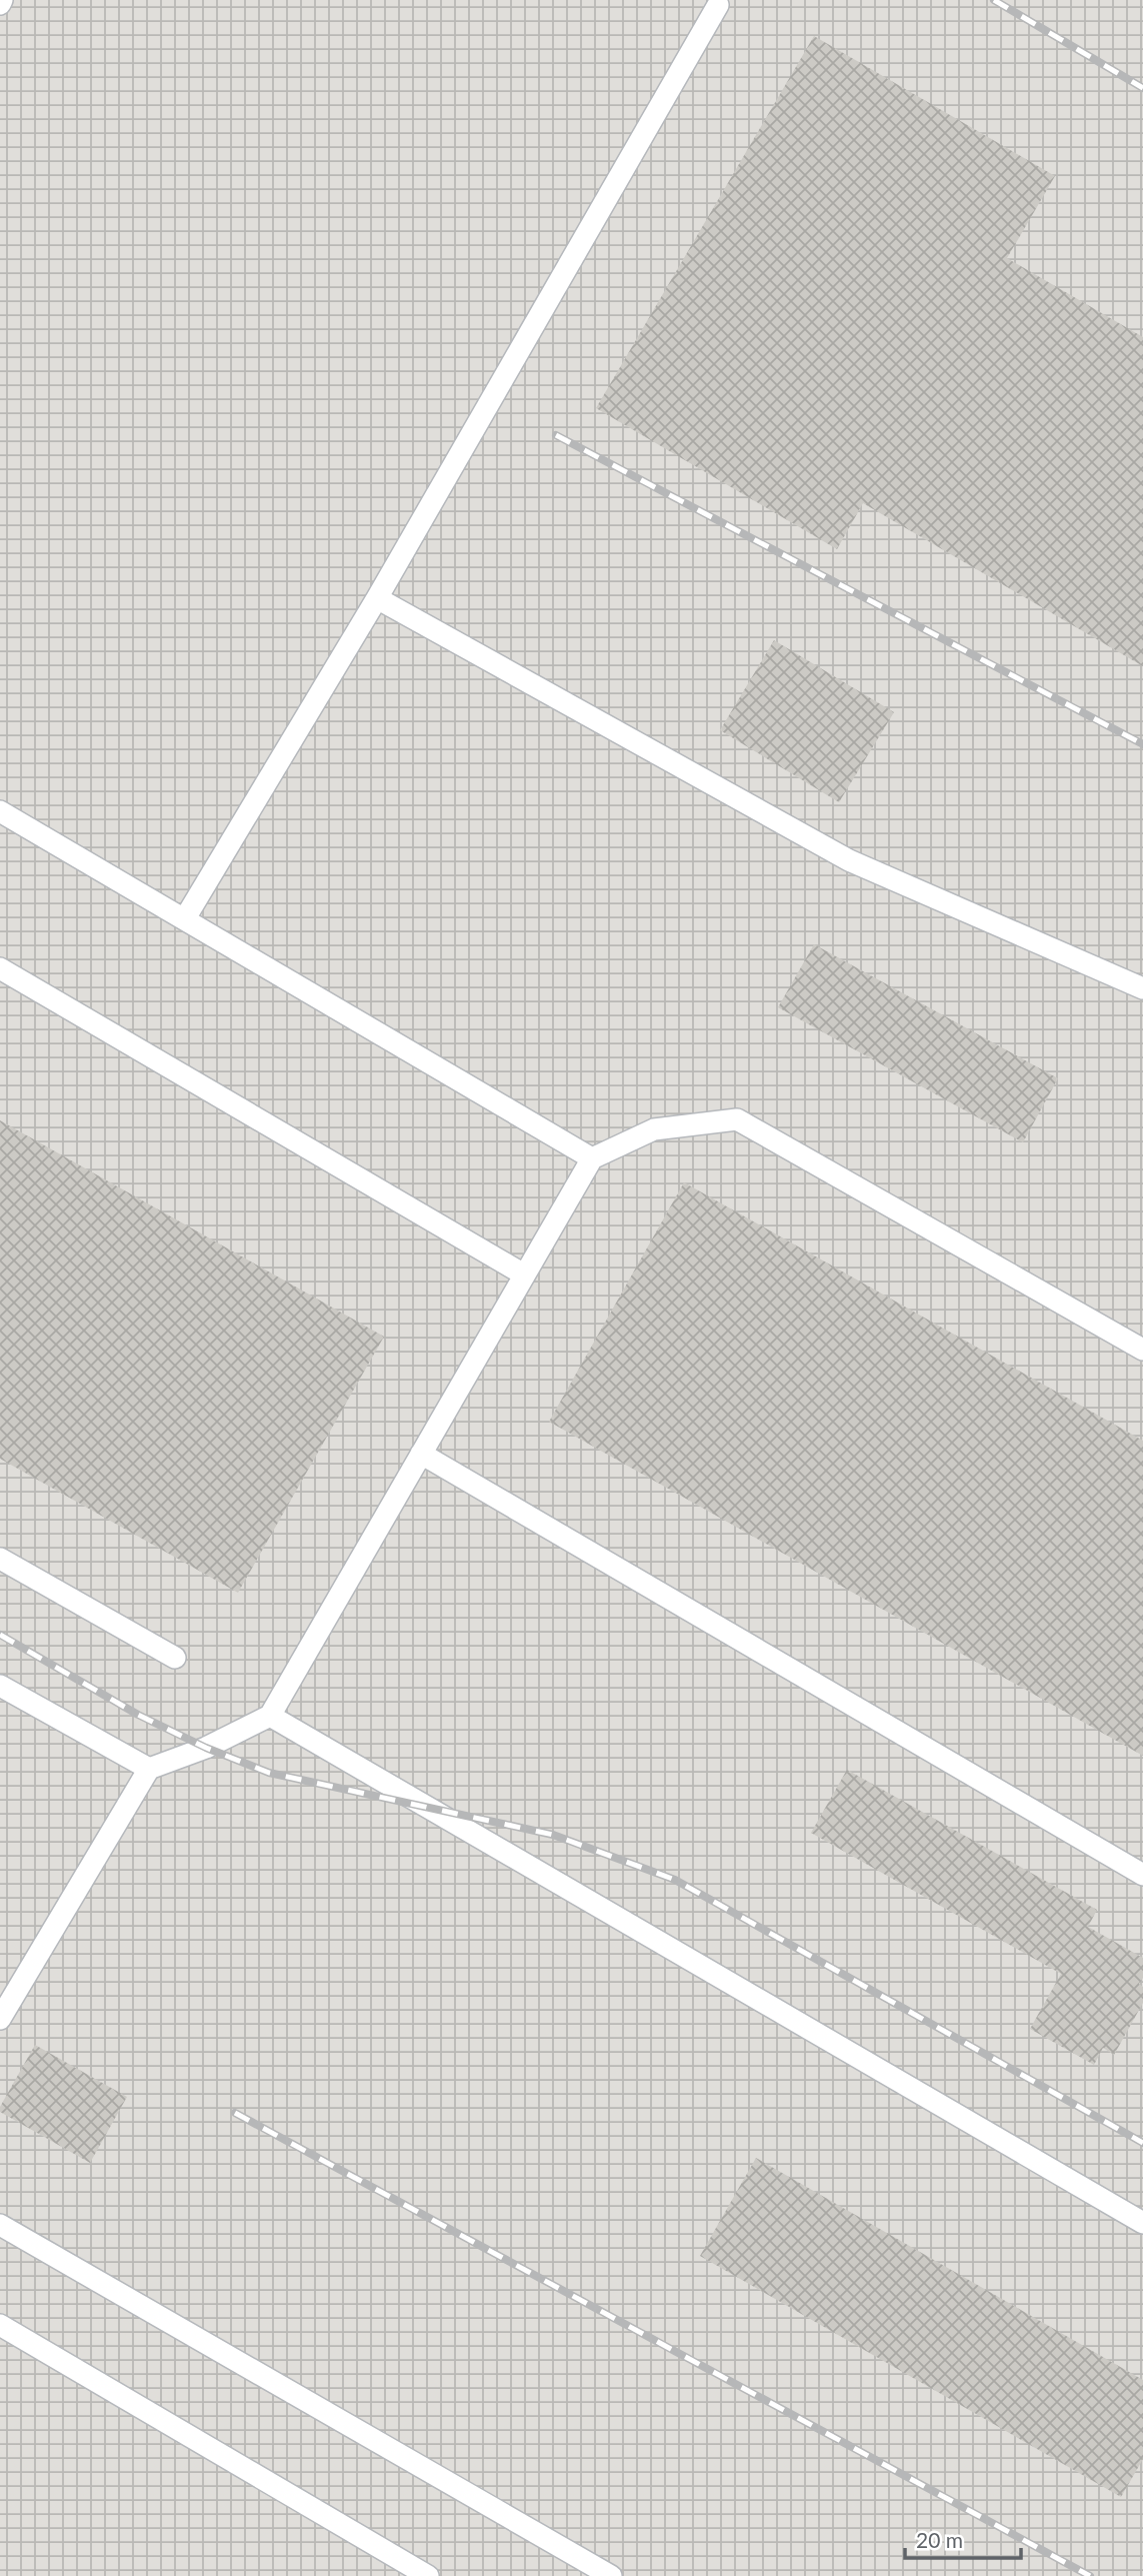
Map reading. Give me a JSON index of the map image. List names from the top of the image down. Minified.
{"scale_bar":"20 m"}
